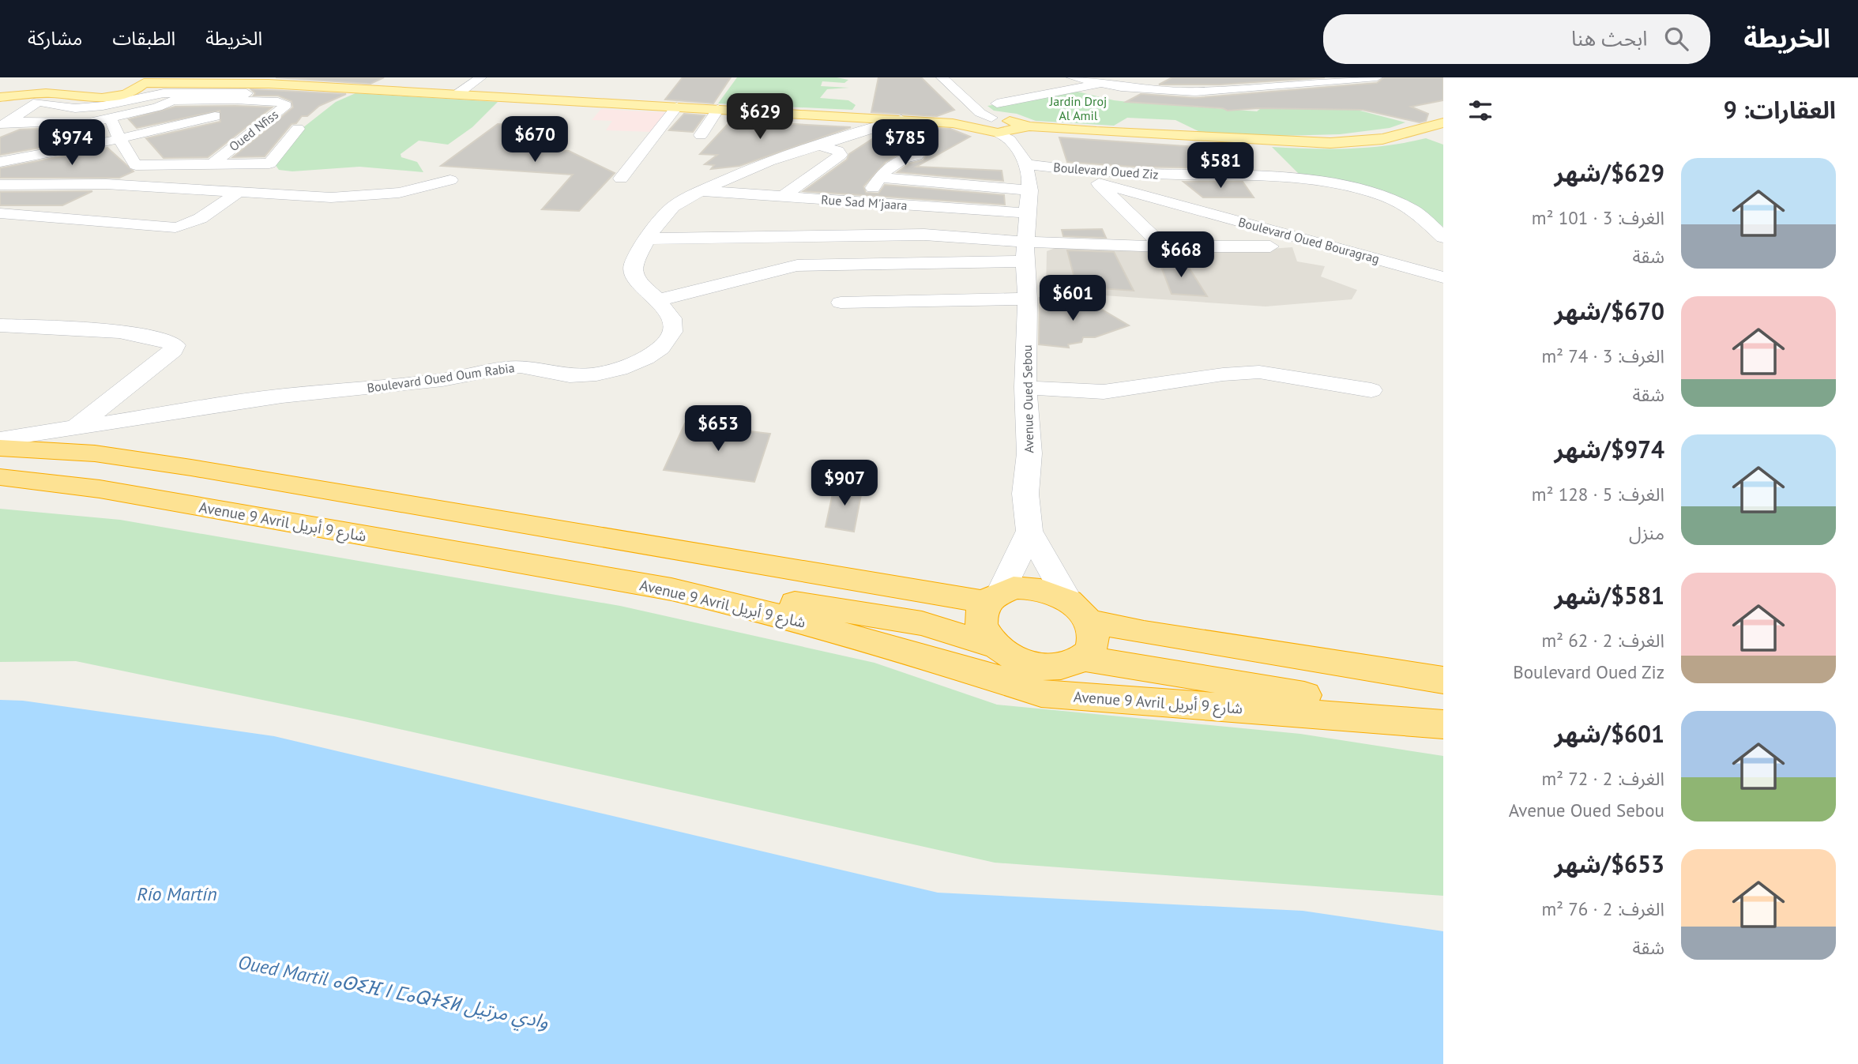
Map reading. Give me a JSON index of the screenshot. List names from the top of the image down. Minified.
{"streets":{"highway":["Avenue 9 Avril شارع 9 أبريل"],"street":["Oued Nfiss","Boulevard Oued Ziz","Rue Sad M'jaara","Boulevard Oued Bouragrag","Boulevard Oued Oum Rabia","Avenue Oued Sebou"]},"crossings":[["Boulevard Oued Ziz","Boulevard Oued Bouragrag"],["Boulevard Oued Ziz","Avenue Oued Sebou"],["Rue Sad M'jaara","Boulevard Oued Oum Rabia"],["Rue Sad M'jaara","Avenue Oued Sebou"]],"water":["Río Martín","Oued Martil ⴰⵙⵉⴼ ⵏ ⵎⴰⵕⵜⵉⵍ وادي مرتيل"],"parks":["Jardin Droj Al Amil"],"page":{"header":"الخريطة","search":"ابحث هنا","nav":["الخريطة","الطبقات","مشاركة"],"heading":"العقارات: 9","price":["$629","$670","$974","$785","$581","$668","$601","$653","$907"],"list":[{"name":"$629/شهر","note":"الغرف: 3 · 101 m² · شقة"},{"name":"$670/شهر","note":"الغرف: 3 · 74 m² · شقة"},{"name":"$974/شهر","note":"الغرف: 5 · 128 m² · منزل"},{"name":"$581/شهر","note":"الغرف: 2 · 62 m² · Boulevard Oued Ziz"},{"name":"$601/شهر","note":"الغرف: 2 · 72 m² · Avenue Oued Sebou"},{"name":"$653/شهر","note":"الغرف: 2 · 76 m² · شقة"}]}}
